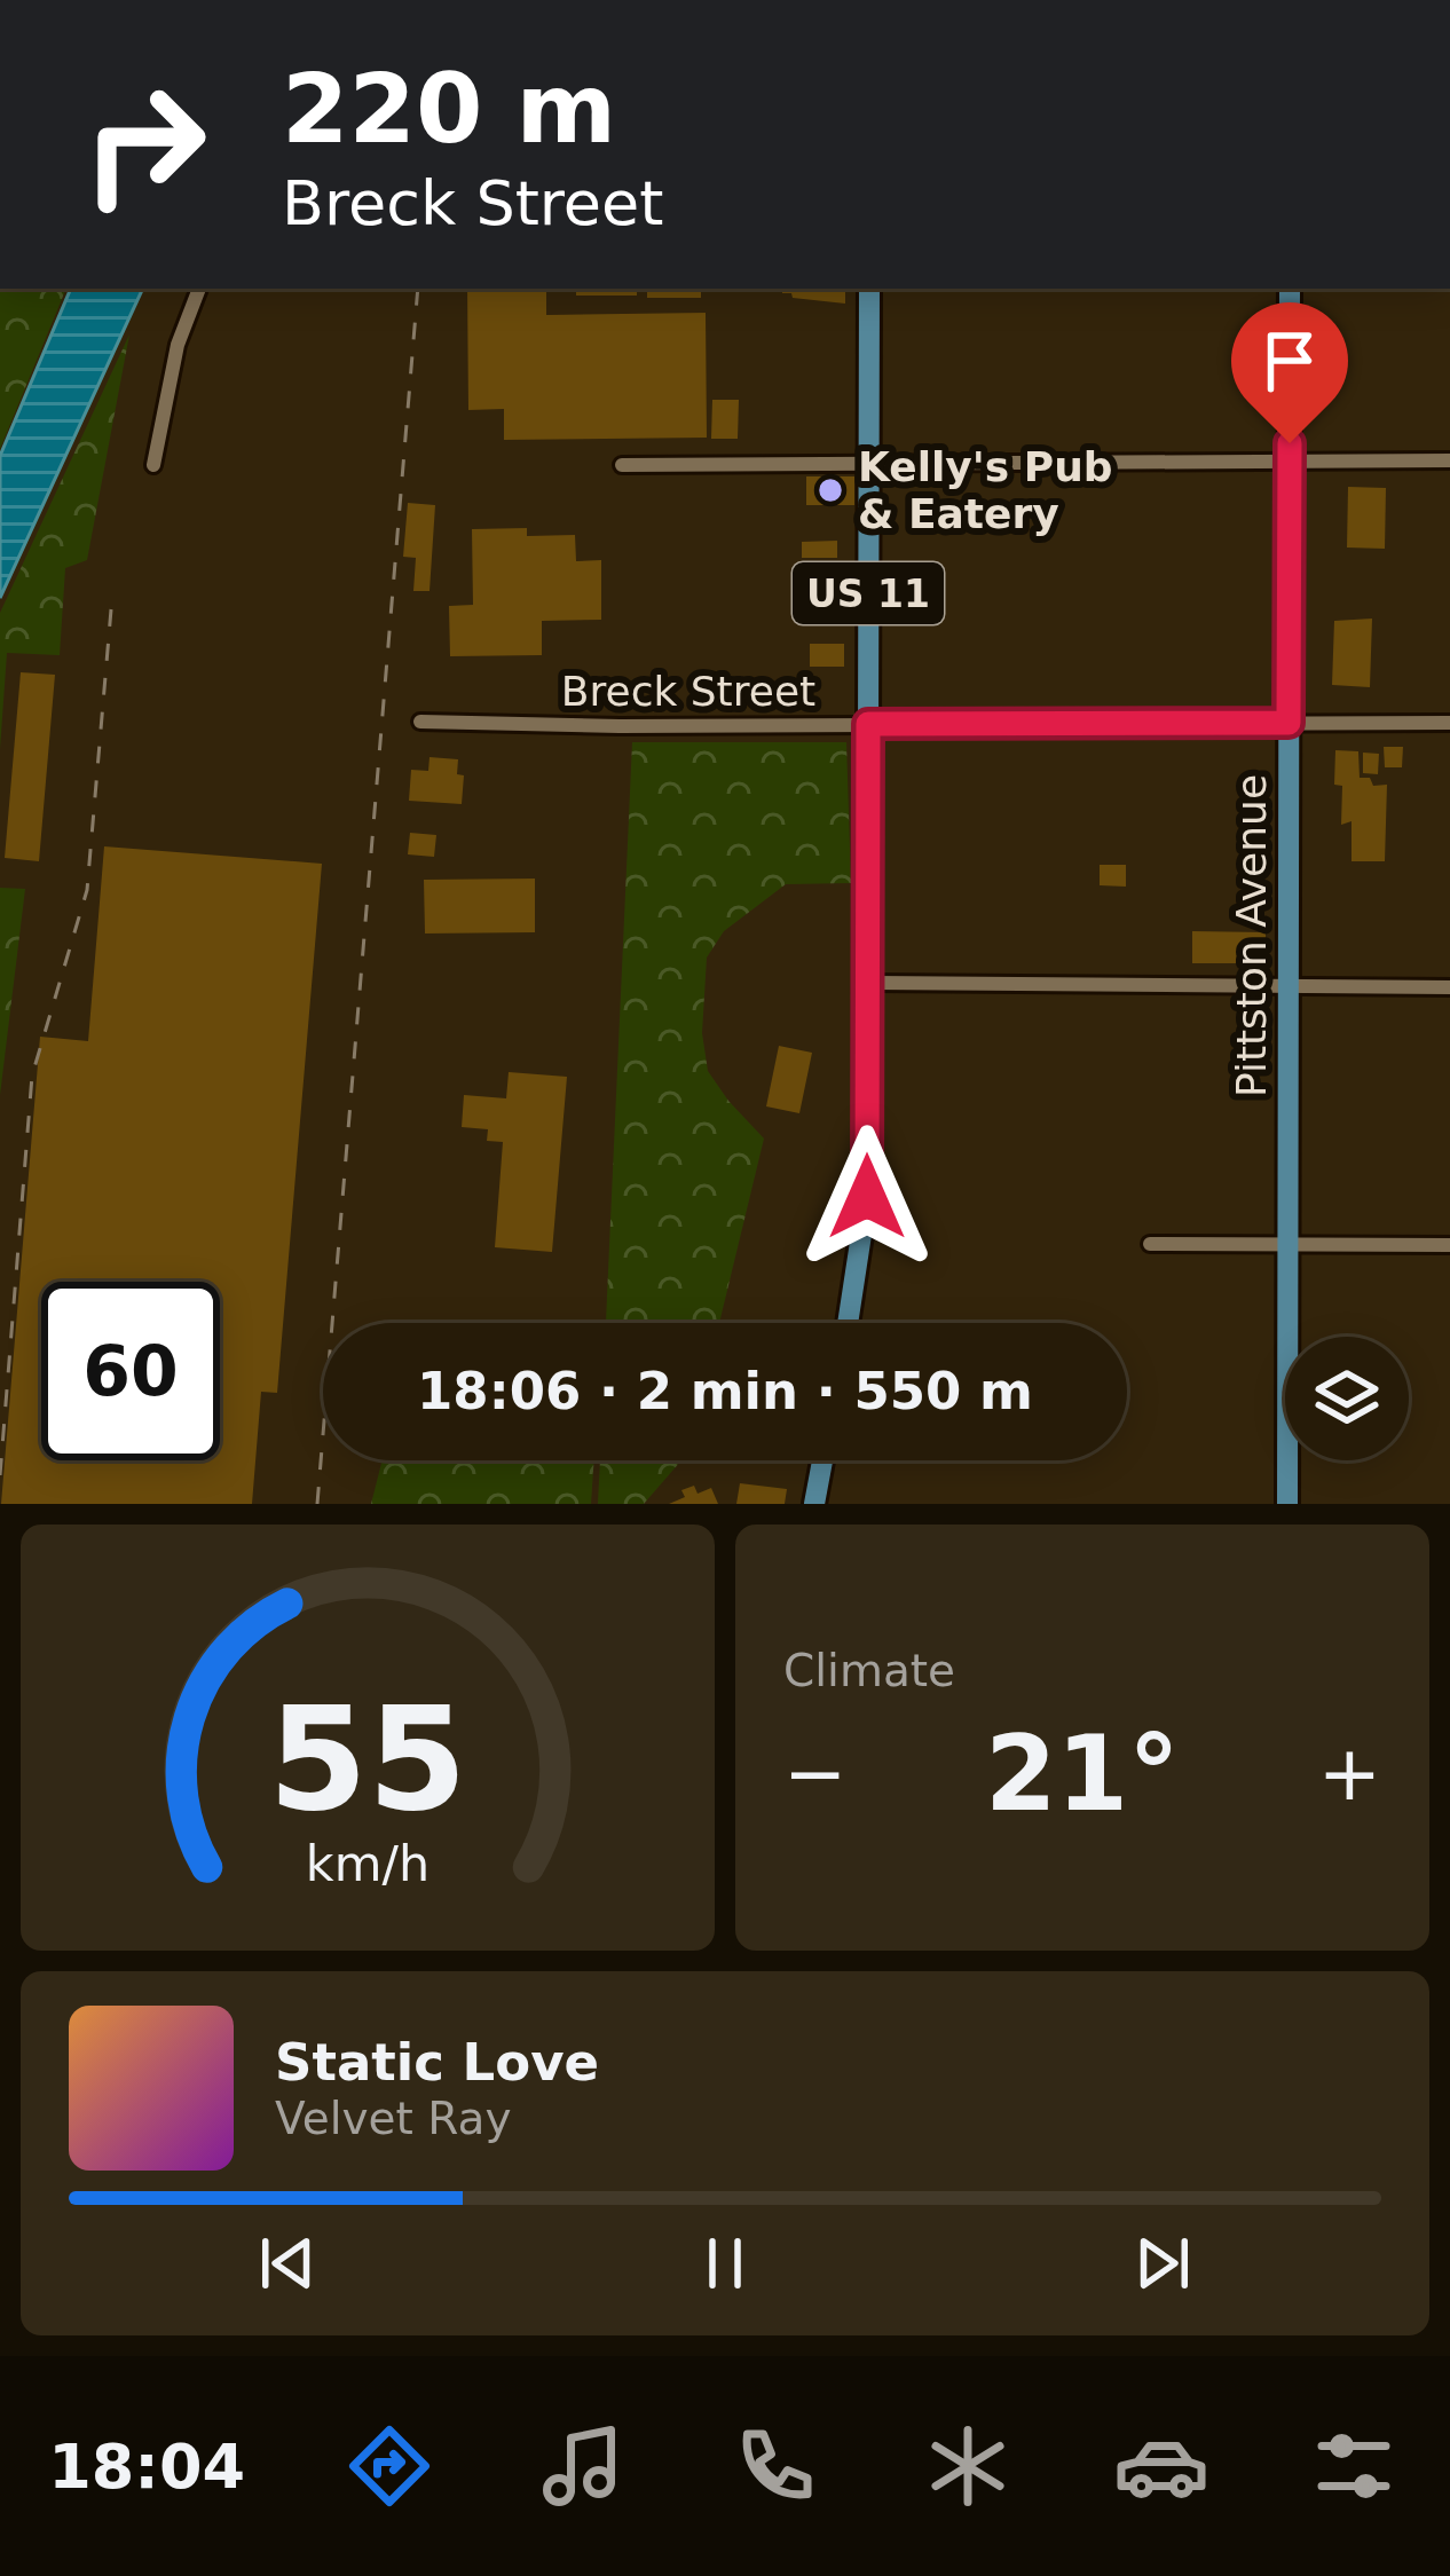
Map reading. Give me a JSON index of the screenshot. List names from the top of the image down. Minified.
{"streets":{"main road":["US 11","Pittston Avenue"],"street":["Breck Street"]},"crossings":[["US 11","Breck Street"],["Breck Street","Pittston Avenue"]],"places":["Kelly's Pub & Eatery"],"page":{"turn":["220 m","Breck Street"],"limit":"60","trip":"18:06 · 2 min · 550 m","tile":"Climate","heat":["−","21°","+"],"song":["Static Love","Velvet Ray"],"tabs":"18:04","gauge":["55","km/h"]}}
